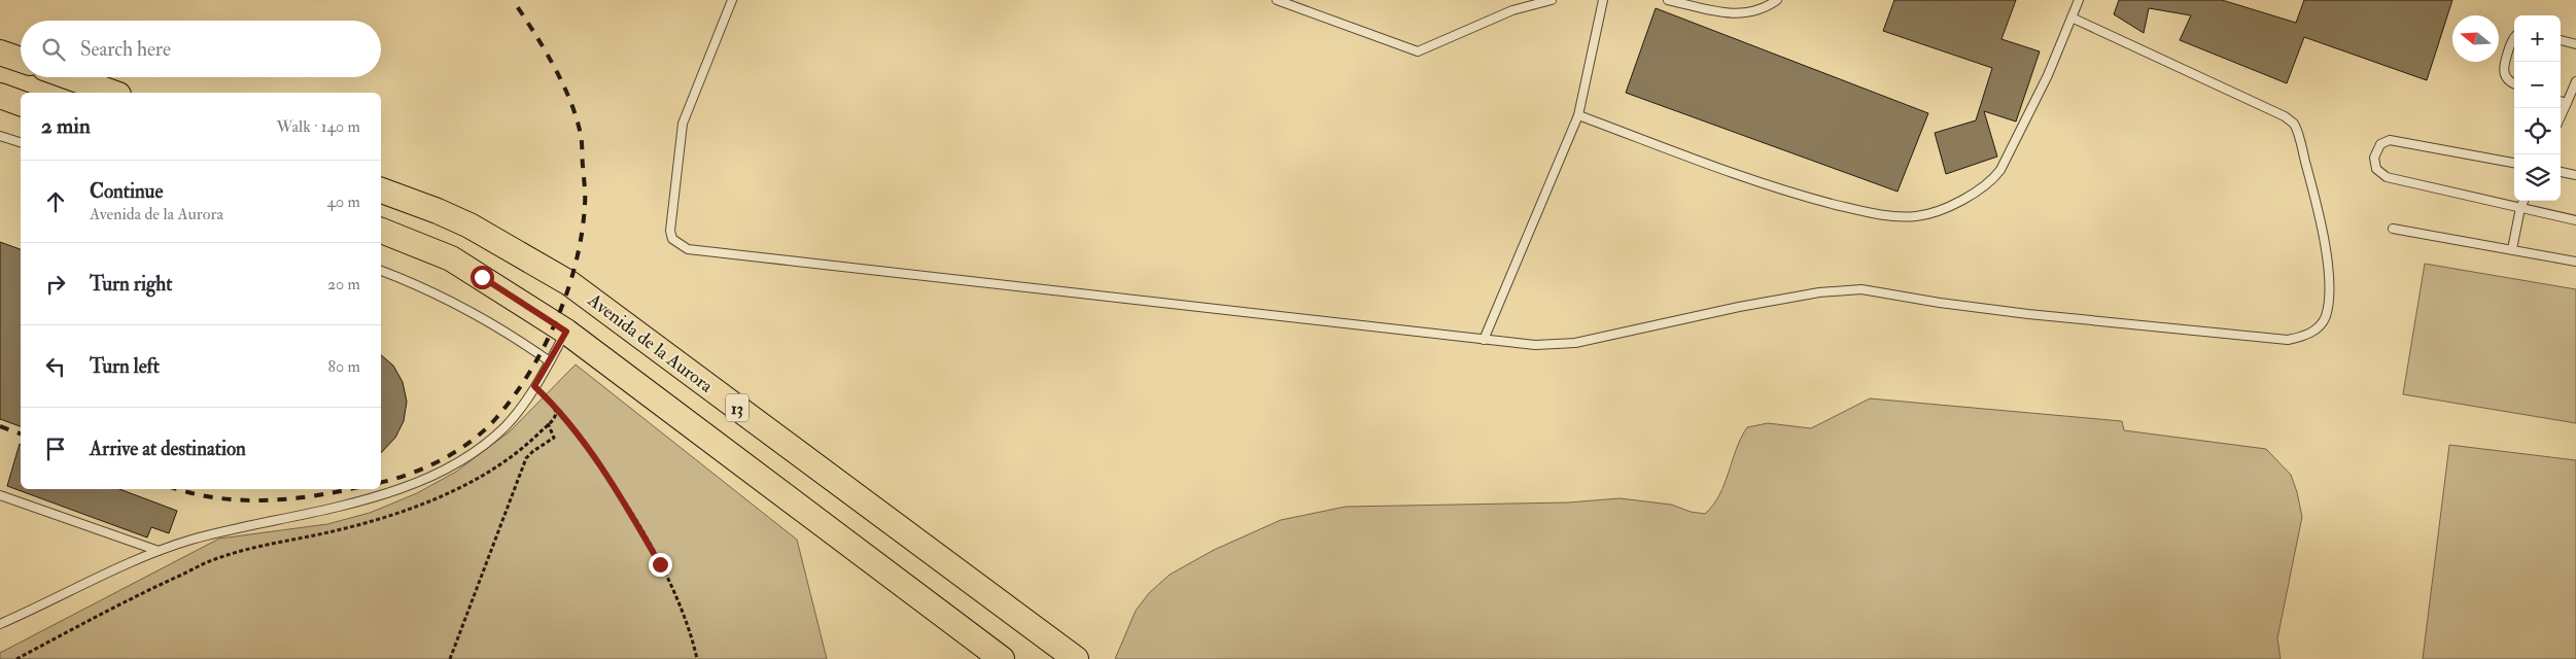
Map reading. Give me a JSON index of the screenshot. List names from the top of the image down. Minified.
{"streets":{"main road":["Avenida de la Aurora","13"]},"north":"left","page":{"map_buttons":["+","−"],"search":"Search here","heading":["2 min","Walk · 140 m"],"list":[["Continue","Avenida de la Aurora","40 m"],["Turn right","20 m"],["Turn left","80 m"],"Arrive at destination"]}}
